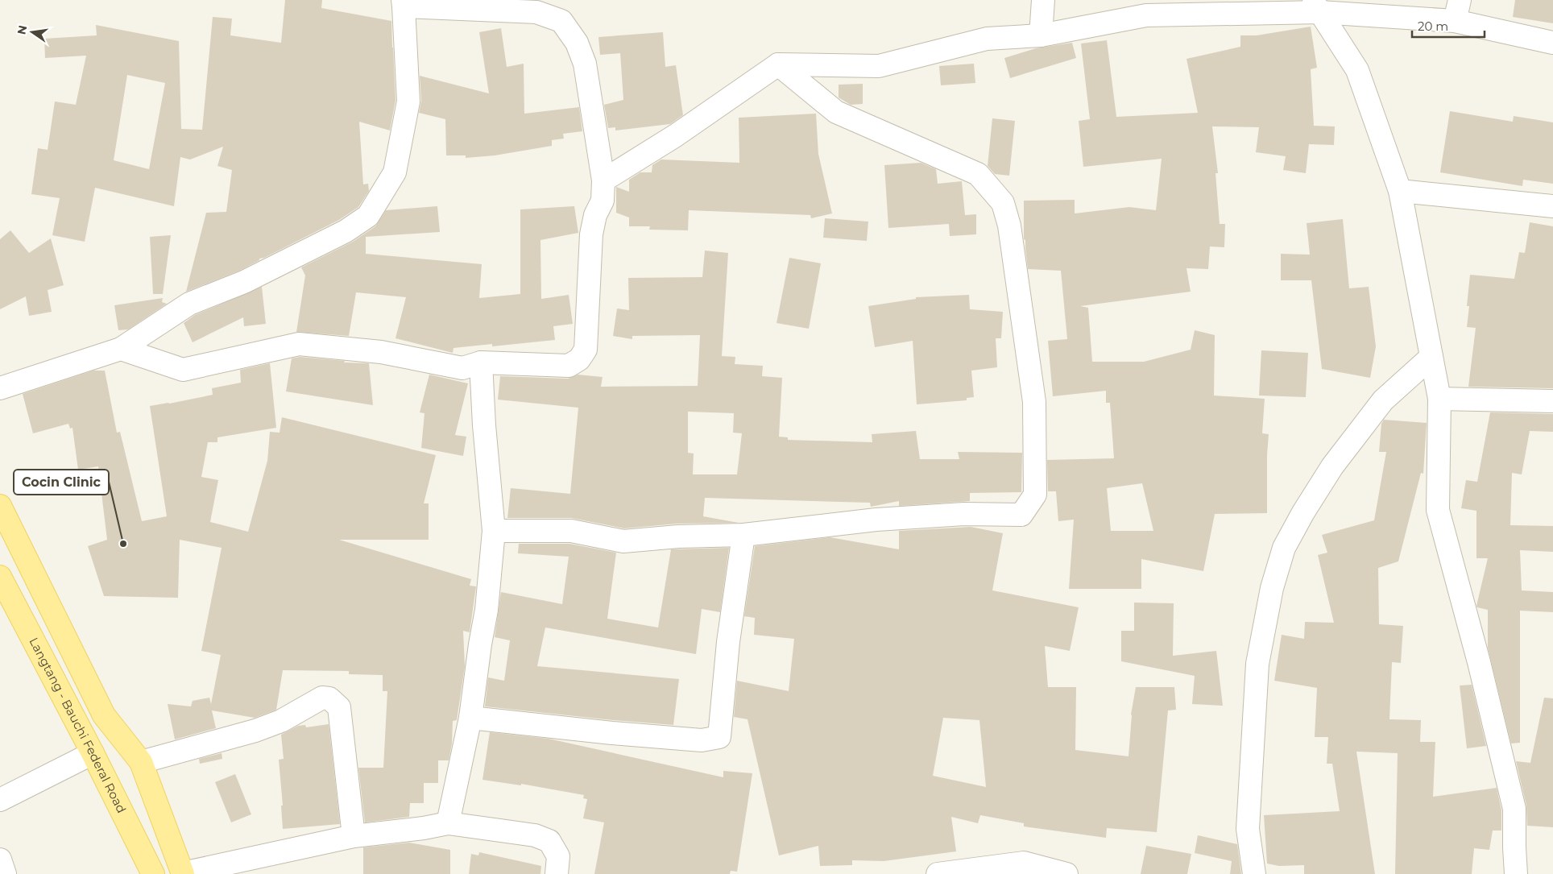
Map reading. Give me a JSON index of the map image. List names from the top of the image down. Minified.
{"streets":{"main road":["Langtang - Bauchi Federal Road"]},"places":["Cocin Clinic"],"scale_bar":"20 m","north":"left"}
